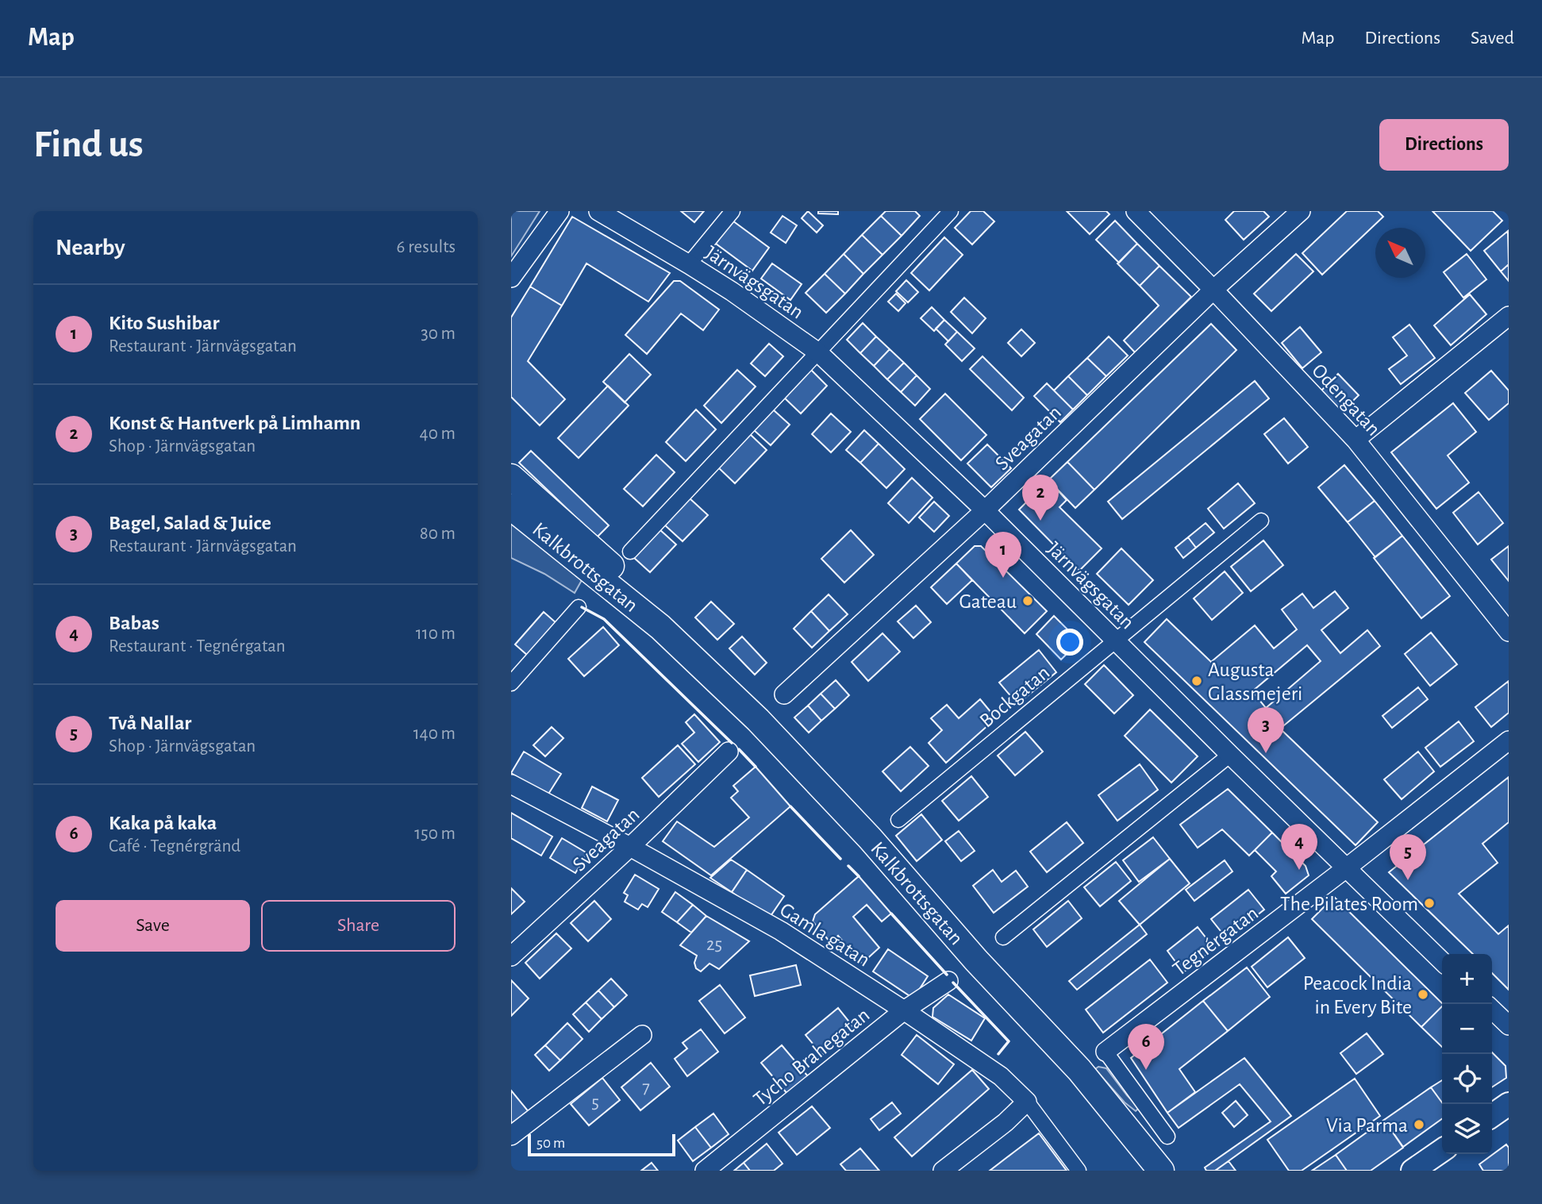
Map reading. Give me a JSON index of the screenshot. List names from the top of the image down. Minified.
{"streets":{"main road":["Kalkbrottsgatan"],"street":["Järnvägsgatan","Odengatan","Sveagatan","Bockgatan","Gamla gatan","Tegnérgatan","Tycho Brahegatan"]},"crossings":[["Järnvägsgatan","Sveagatan"],["Järnvägsgatan","Bockgatan"],["Järnvägsgatan","Tegnérgatan"],["Odengatan","Sveagatan"],["Sveagatan","Gamla gatan"],["Gamla gatan","Tycho Brahegatan"]],"places":["Gateau","Augusta Glassmejeri","The Pilates Room","Peacock India in Every Bite","Via Parma"],"house_numbers":["25","7","5"],"scale_bar":"50 m","north":"top left","page":{"header":"Map","nav":["Map","Directions","Saved"],"buttons":["Directions",["Save","Share"]],"title":"Find us","heading":["Nearby","6 results"],"list":[{"mark":"1","name":"Kito Sushibar","note":"Restaurant · Järnvägsgatan","value":"30 m"},{"mark":"2","name":"Konst & Hantverk på Limhamn","note":"Shop · Järnvägsgatan","value":"40 m"},{"mark":"3","name":"Bagel, Salad & Juice","note":"Restaurant · Järnvägsgatan","value":"80 m"},{"mark":"4","name":"Babas","note":"Restaurant · Tegnérgatan","value":"110 m"},{"mark":"5","name":"Två Nallar","note":"Shop · Järnvägsgatan","value":"140 m"},{"mark":"6","name":"Kaka på kaka","note":"Café · Tegnérgränd","value":"150 m"}],"pins":["2","1","3","4","5","6"],"map_buttons":["+","−"],"scale":"50 m"}}
